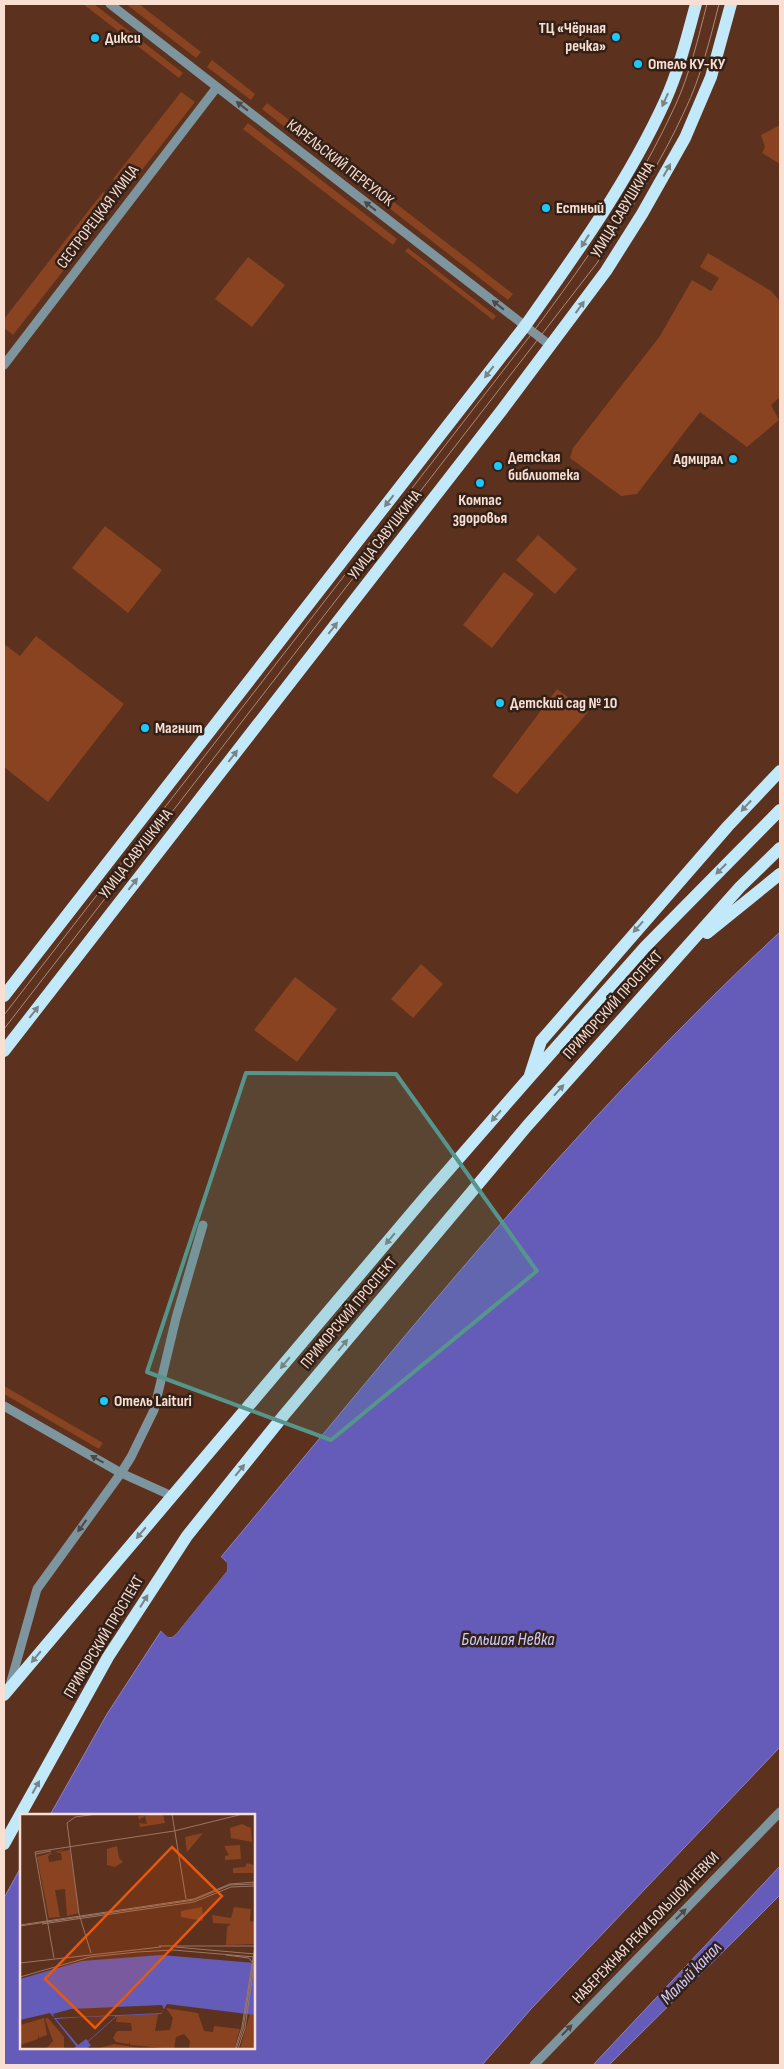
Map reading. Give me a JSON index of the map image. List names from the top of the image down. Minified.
{"streets":{"main road":["УЛИЦА САВУШКИНА","ПРИМОРСКИЙ ПРОСПЕКТ"],"street":["КАРЕЛЬСКИЙ ПЕРЕУЛОК","СЕСТРОРЕЦКАЯ УЛИЦА","НАБЕРЕЖНАЯ РЕКИ БОЛЬШОЙ НЕВКИ"]},"crossings":[["КАРЕЛЬСКИЙ ПЕРЕУЛОК","УЛИЦА САВУШКИНА"],["КАРЕЛЬСКИЙ ПЕРЕУЛОК","СЕСТРОРЕЦКАЯ УЛИЦА"]],"one_way":["КАРЕЛЬСКИЙ ПЕРЕУЛОК","НАБЕРЕЖНАЯ РЕКИ БОЛЬШОЙ НЕВКИ"],"water":["Большая Невка","Малый канал"],"places":["ТЦ «Чёрная речка»","Дикси","Отель КУ-КУ","Естный","Адмирал","Детская библиотека","Компас здоровья","Детский сад № 10","Магнит","Отель Laituri"]}
